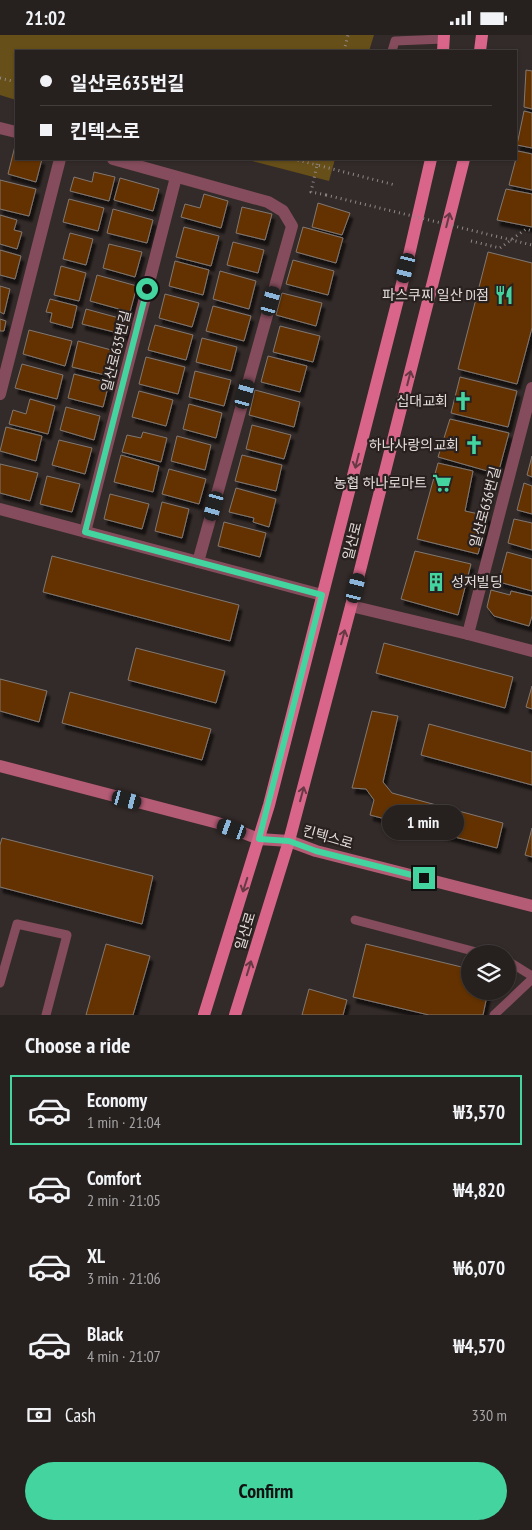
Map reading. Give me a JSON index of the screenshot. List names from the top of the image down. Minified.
{"streets":{"main road":["일산로","킨텍스로"],"street":["일산로635번길","일산로636번길"]},"crossings":[["일산로","킨텍스로"]],"places":{"restaurant":["파스쿠찌 일산 DI점"],"church":["십대교회","하나사랑의교회"],"supermarket":["농협 하나로마트"],"building":["성저빌딩"]},"page":{"status":"21:02","banner":["일산로635번길","킨텍스로"],"bubble":"1 min","heading":"Choose a ride","list":[{"name":"Economy","note":"1 min · 21:04","value":"₩3,570"},{"name":"Comfort","note":"2 min · 21:05","value":"₩4,820"},{"name":"XL","note":"3 min · 21:06","value":"₩6,070"},{"name":"Black","note":"4 min · 21:07","value":"₩4,570"}],"pay":["Cash","330 m"],"buttons":"Confirm"}}
